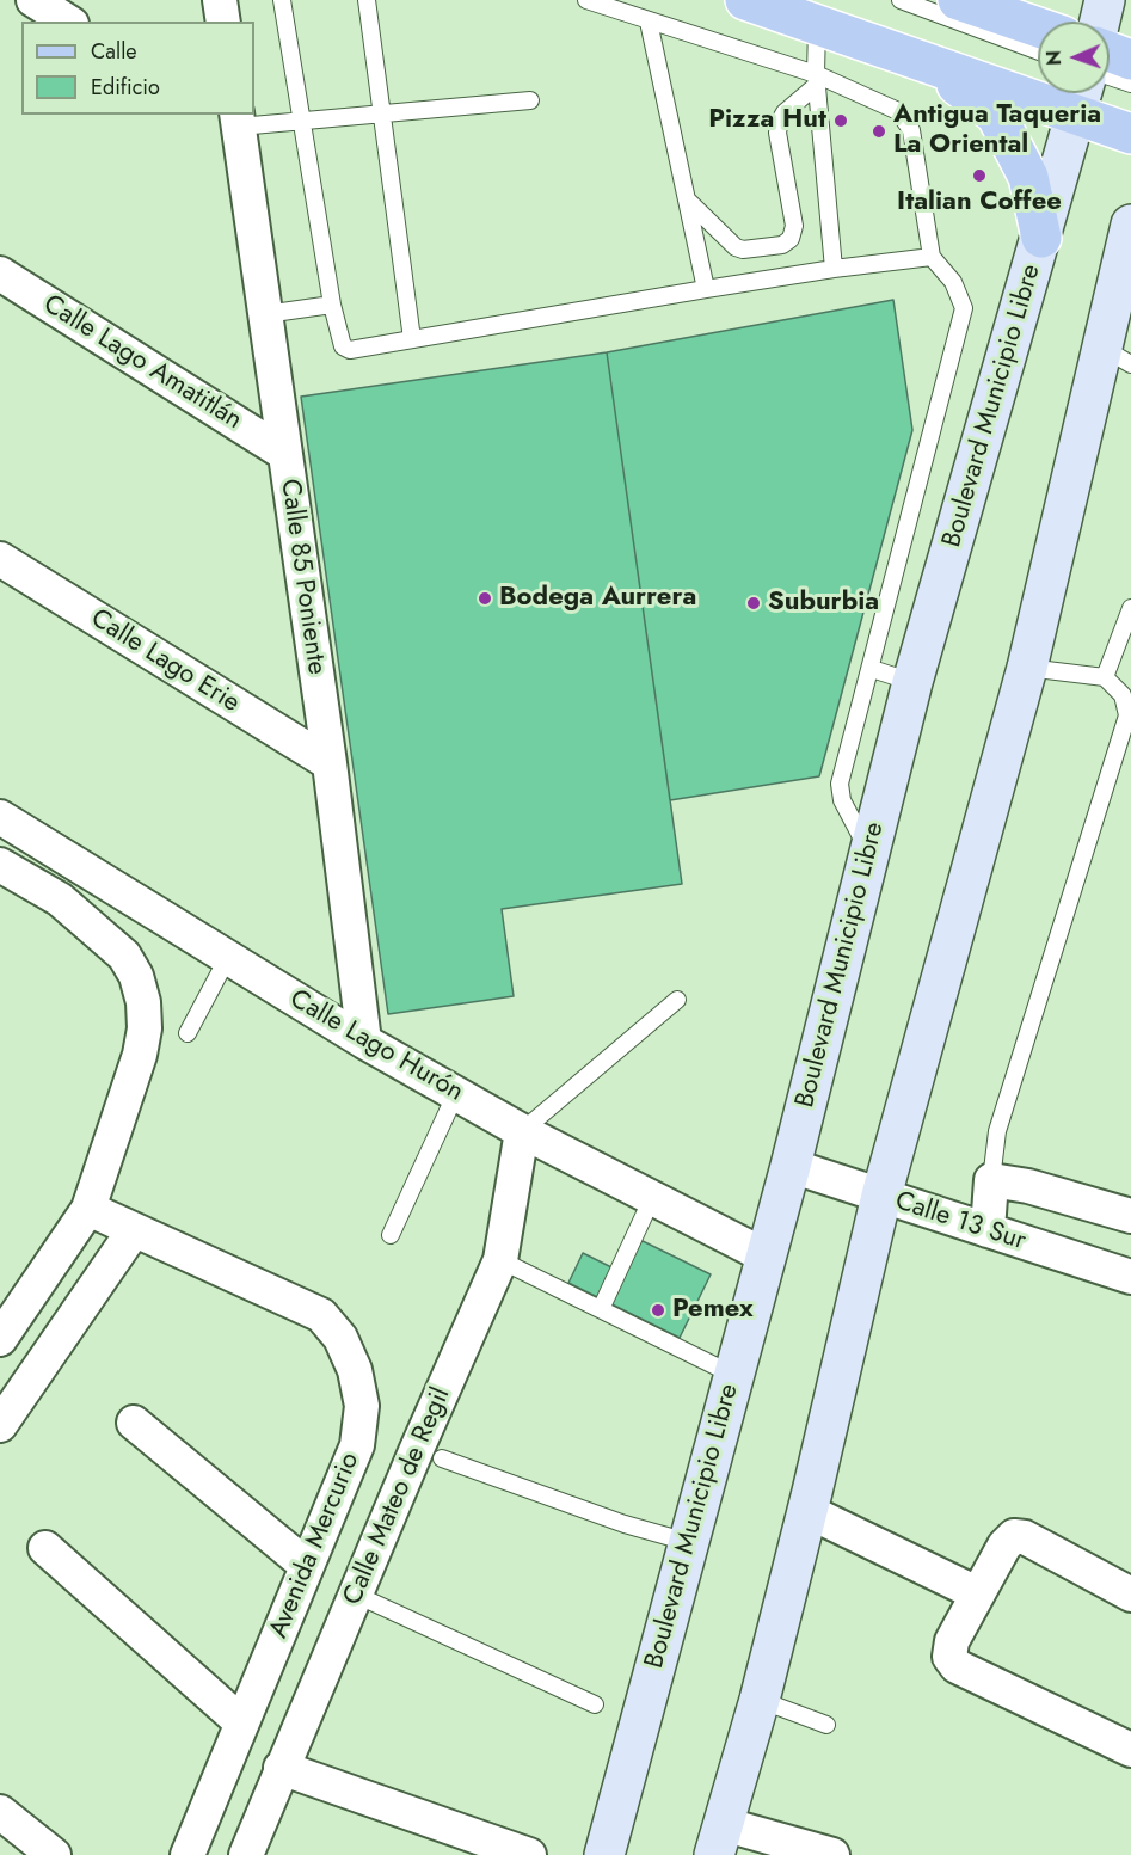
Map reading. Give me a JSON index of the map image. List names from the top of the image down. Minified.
{"streets":{"main road":["Boulevard Municipio Libre"],"street":["Calle Lago Amatitlán","Calle 85 Poniente","Calle Lago Erie","Calle Lago Hurón","Calle 13 Sur","Calle Mateo de Regil","Avenida Mercurio"]},"crossings":[["Calle Lago Amatitlán","Calle 85 Poniente"],["Boulevard Municipio Libre","Calle Lago Hurón"],["Boulevard Municipio Libre","Calle 13 Sur"],["Calle 85 Poniente","Calle Lago Erie"],["Calle 85 Poniente","Calle Lago Hurón"],["Calle Lago Hurón","Calle Mateo de Regil"]],"places":["Pizza Hut","Antigua Taqueria La Oriental","Italian Coffee","Bodega Aurrera","Suburbia","Pemex"],"legend":["Calle","Edificio"],"north":"left"}
